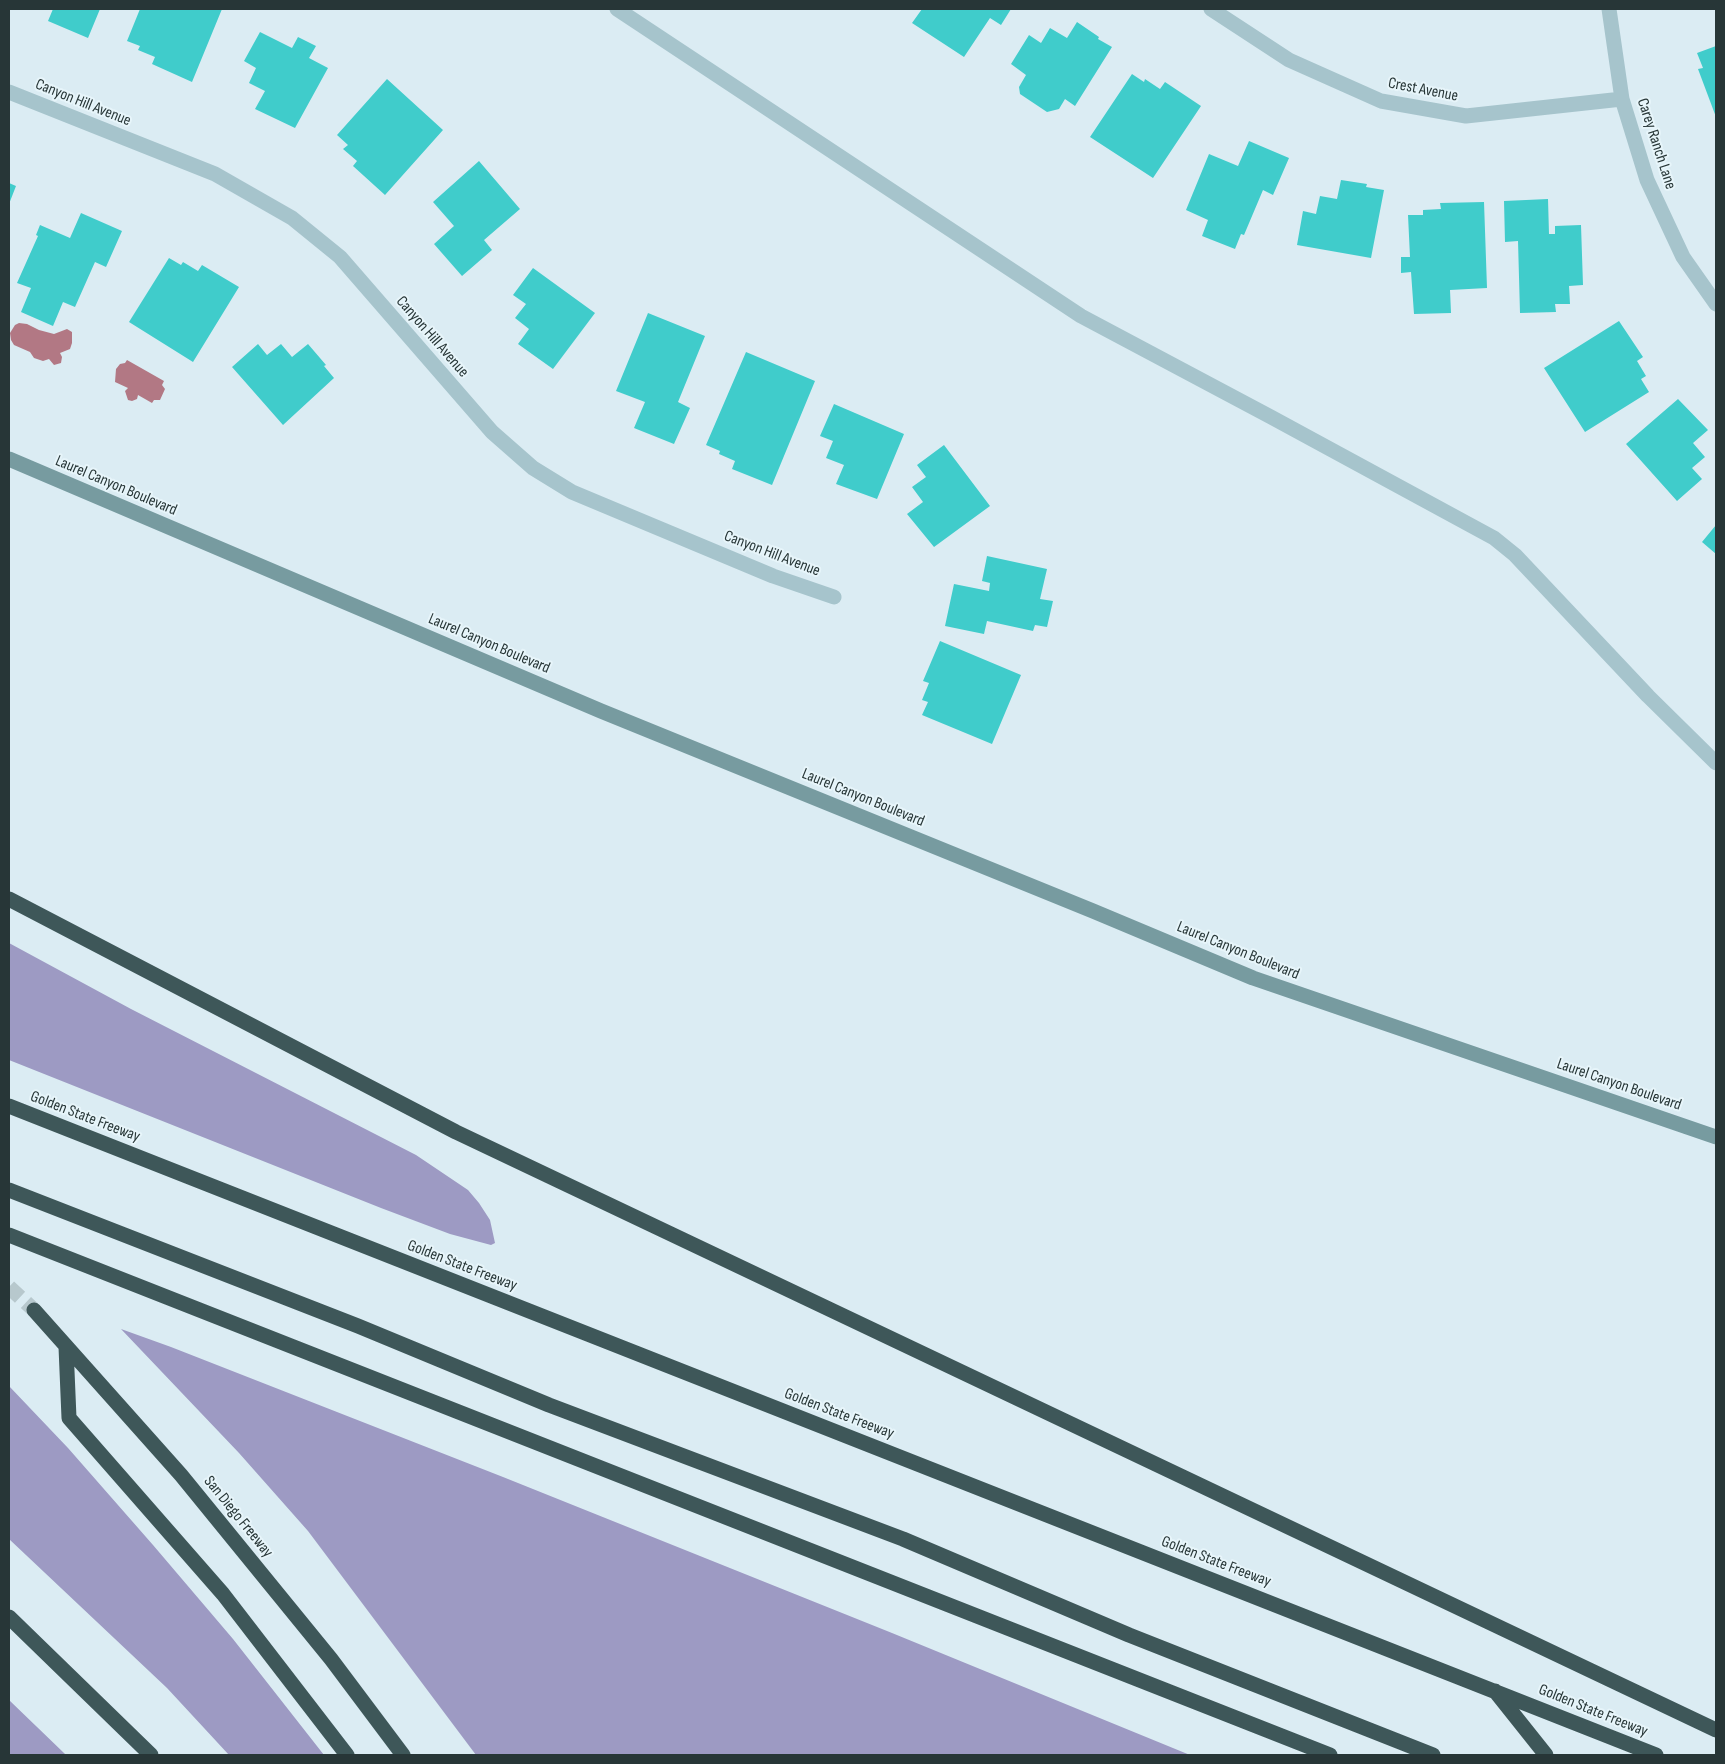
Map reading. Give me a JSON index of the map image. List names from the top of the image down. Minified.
{"streets":{"highway":["Golden State Freeway","San Diego Freeway"],"street":["Crest Avenue","Canyon Hill Avenue","Carey Ranch Lane","Laurel Canyon Boulevard"]},"crossings":[["Crest Avenue","Carey Ranch Lane"]]}
